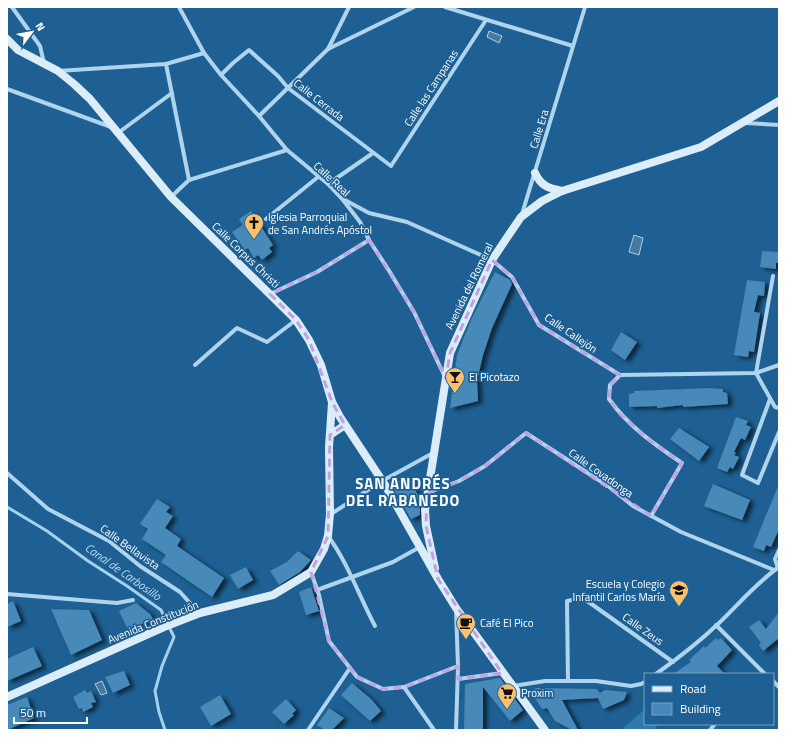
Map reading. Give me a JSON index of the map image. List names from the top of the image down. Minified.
{"streets":{"street":["Calle las Campanas","Calle Cerrada","Calle Era","Calle Real","Calle Corpus Christi","Avenida del Romeral","Calle Callejón","Calle Covadonga","Calle Bellavista","Avenida Constitución","Calle Zeus"]},"crossings":[["Calle las Campanas","Calle Cerrada"],["Calle Cerrada","Calle Real"],["Calle Era","Avenida del Romeral"],["Calle Real","Avenida del Romeral"],["Calle Real","Calle Callejón"],["Calle Corpus Christi","Avenida del Romeral"],["Calle Corpus Christi","Avenida Constitución"],["Avenida del Romeral","Calle Callejón"],["Avenida del Romeral","Calle Covadonga"],["Calle Bellavista","Avenida Constitución"]],"districts":["SAN ANDRÉS DEL RABANEDO"],"water":["Canal de Carbosillo"],"places":{"church":["Iglesia Parroquial de San Andrés Apóstol"],"bar":["El Picotazo"],"school or university":["Escuela y Colegio Infantil Carlos María"],"cafe":["Café El Pico"],"supermarket":["Proxim"]},"legend":["Road","Building"],"scale_bar":"50 m","north":"top right"}
